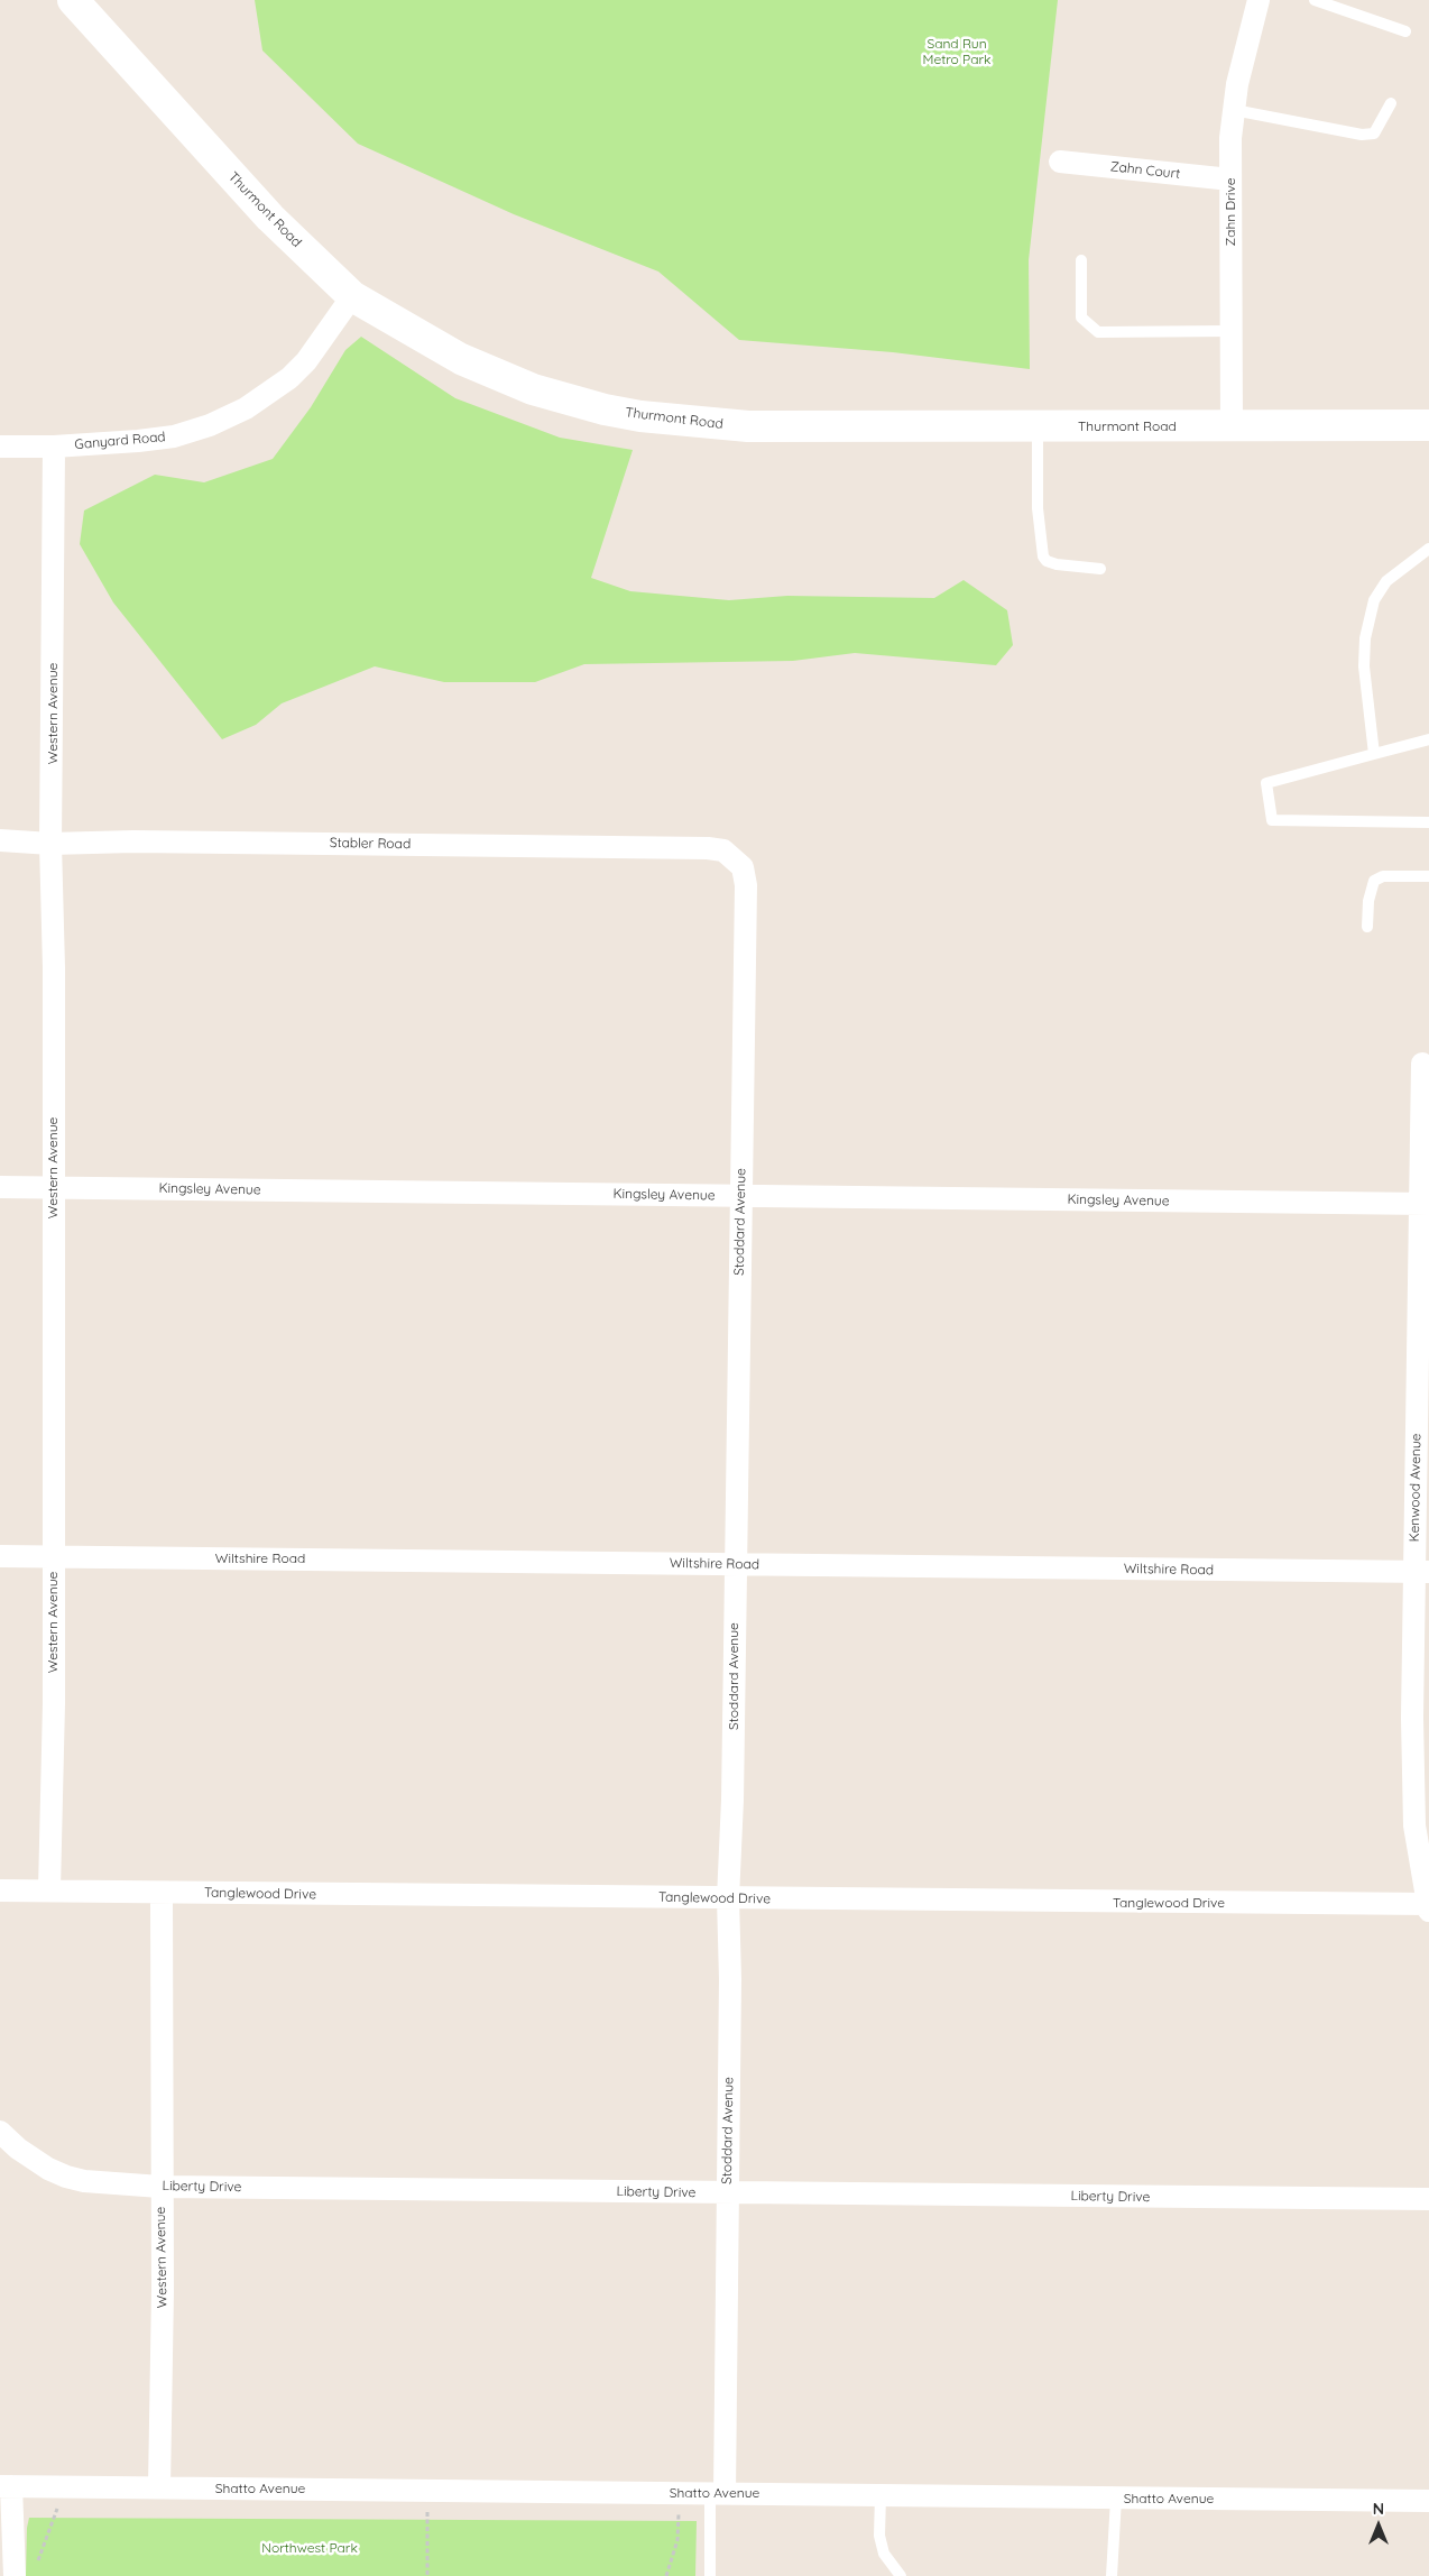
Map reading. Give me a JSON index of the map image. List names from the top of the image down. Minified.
{"streets":{"street":["Zahn Court","Thurmont Road","Zahn Drive","Ganyard Road","Western Avenue","Stabler Road","Kingsley Avenue","Stoddard Avenue","Kenwood Avenue","Wiltshire Road","Tanglewood Drive","Liberty Drive","Shatto Avenue"]},"crossings":[["Zahn Court","Zahn Drive"],["Thurmont Road","Zahn Drive"],["Thurmont Road","Ganyard Road"],["Ganyard Road","Western Avenue"],["Western Avenue","Stabler Road"],["Western Avenue","Kingsley Avenue"],["Western Avenue","Wiltshire Road"],["Western Avenue","Tanglewood Drive"],["Western Avenue","Liberty Drive"],["Western Avenue","Shatto Avenue"],["Stabler Road","Stoddard Avenue"],["Kingsley Avenue","Stoddard Avenue"],["Kingsley Avenue","Kenwood Avenue"],["Stoddard Avenue","Wiltshire Road"],["Stoddard Avenue","Tanglewood Drive"],["Stoddard Avenue","Liberty Drive"],["Stoddard Avenue","Shatto Avenue"],["Kenwood Avenue","Wiltshire Road"],["Kenwood Avenue","Tanglewood Drive"]],"parks":["Sand Run Metro Park","Northwest Park"],"north":"top"}
